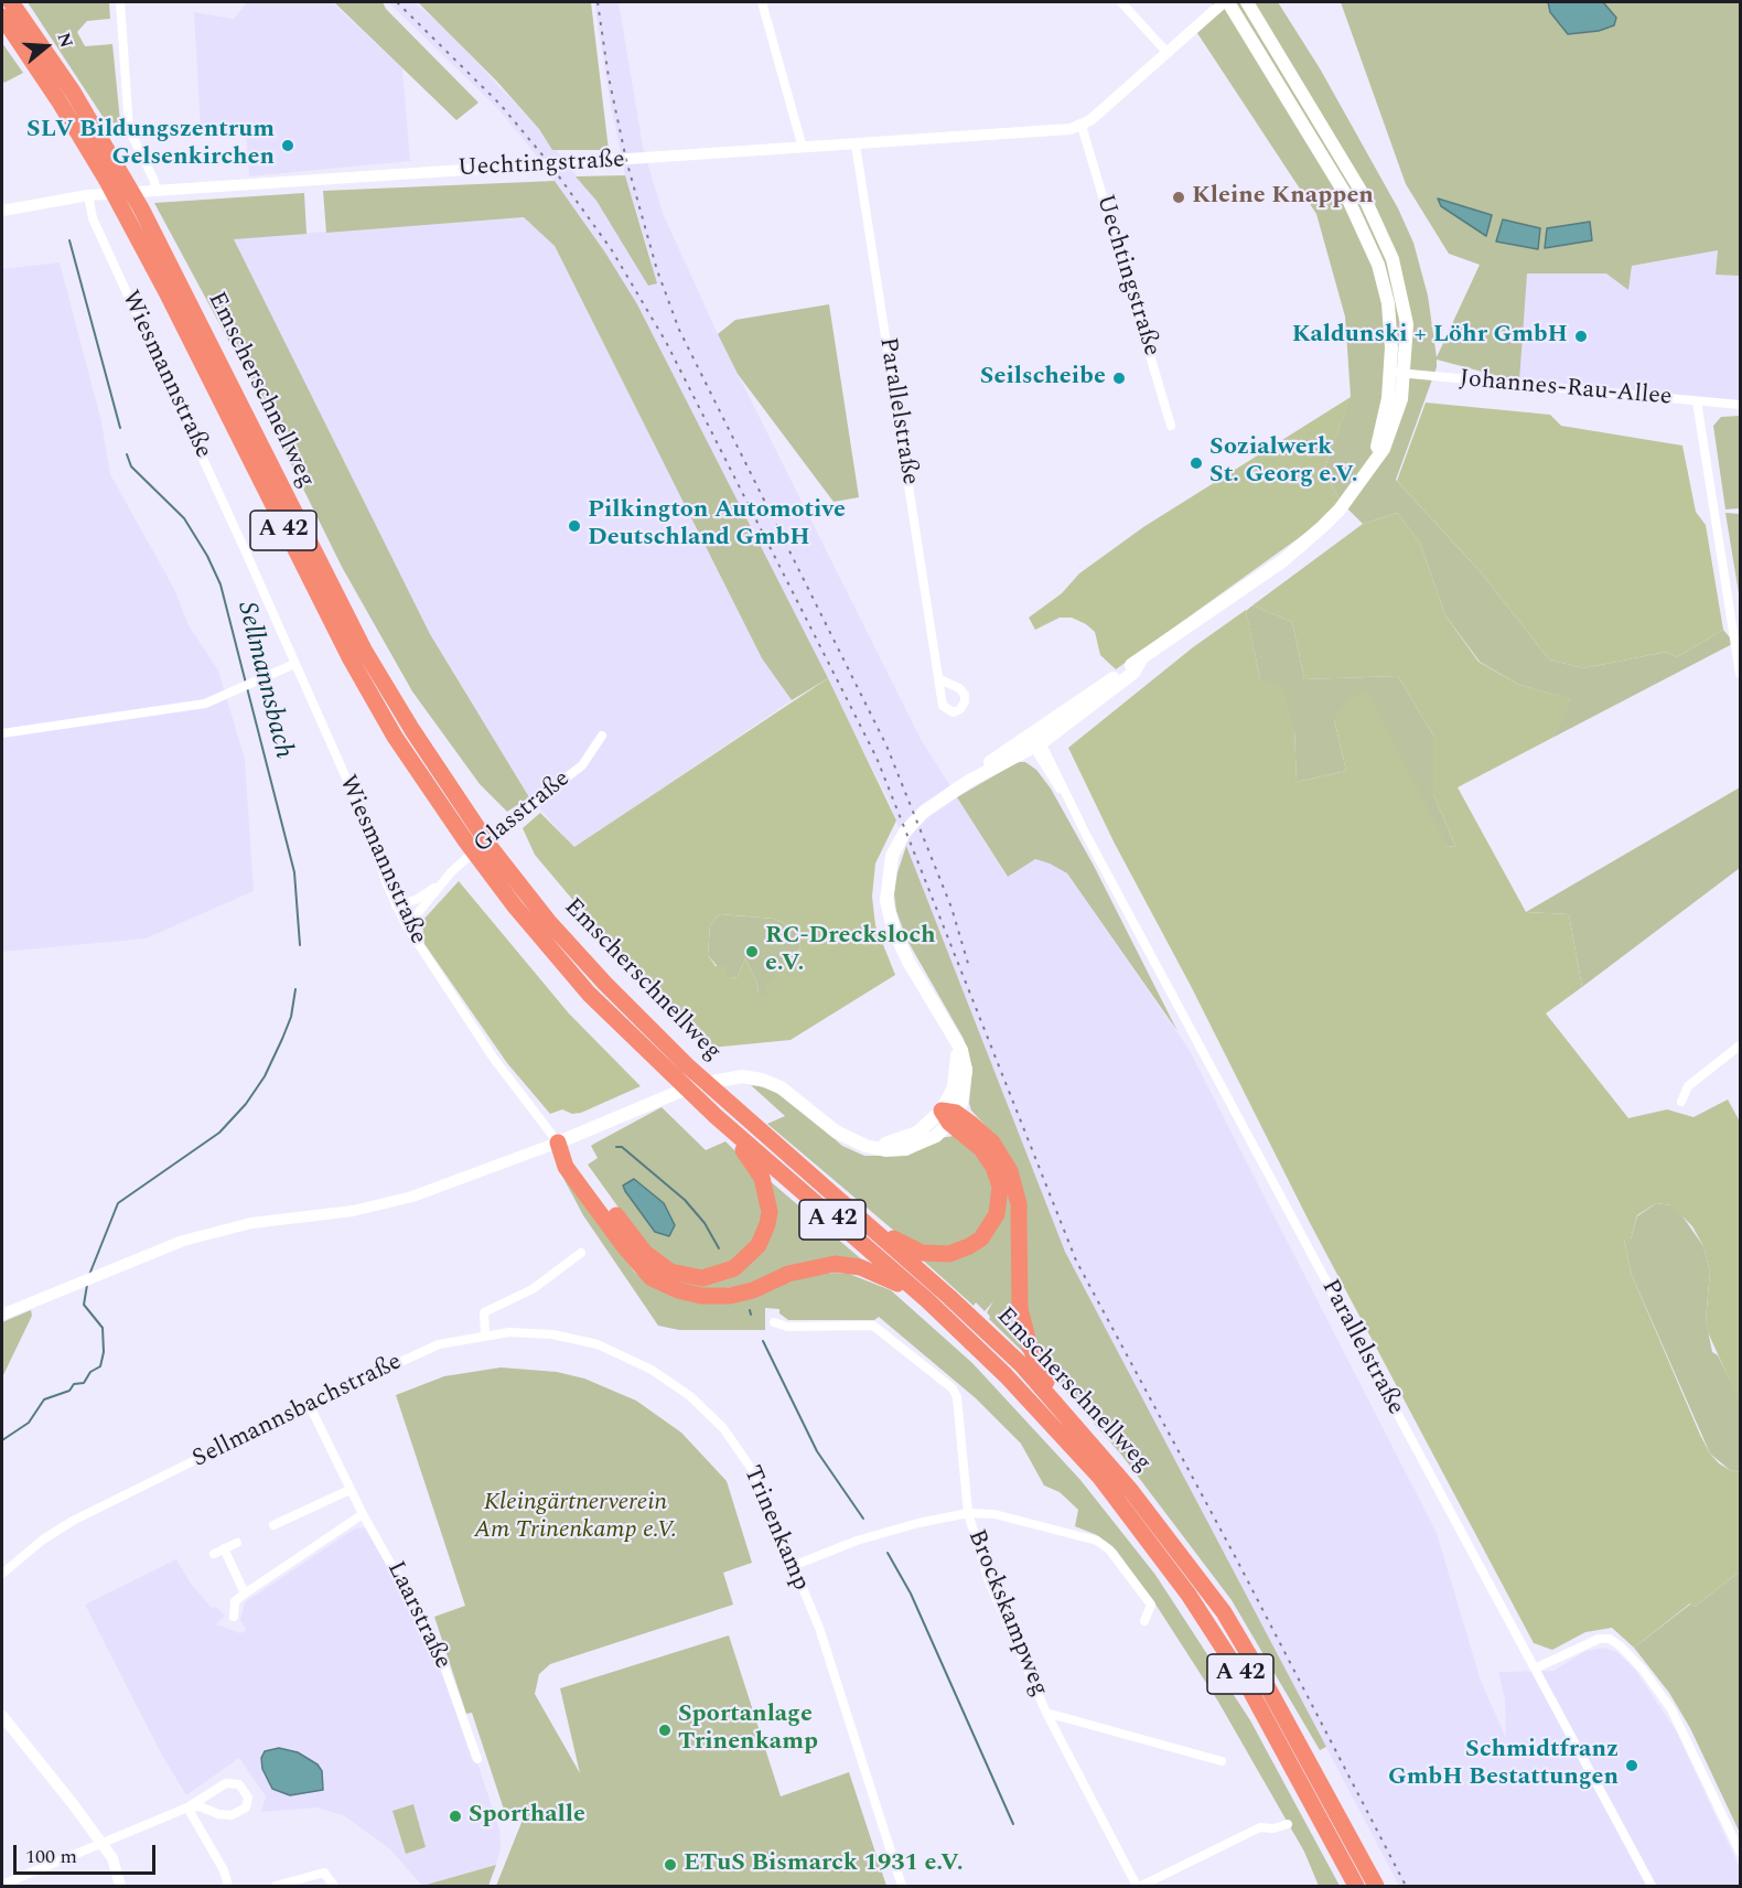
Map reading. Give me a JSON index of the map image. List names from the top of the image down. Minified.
{"streets":{"highway":["Emscherschnellweg","A 42"],"street":["Uechtingstraße","Wiesmannstraße","Johannes-Rau-Allee","Parallelstraße","Glasstraße","Sellmannsbachstraße","Trinenkamp","Brockskampweg","Laarstraße"]},"crossings":[["Uechtingstraße","Wiesmannstraße"],["Uechtingstraße","Parallelstraße"],["Wiesmannstraße","Glasstraße"],["Sellmannsbachstraße","Trinenkamp"],["Sellmannsbachstraße","Laarstraße"]],"water":["Sellmannsbach"],"parks":["Kleingärtnerverein Am Trinenkamp e.V."],"places":["SLV Bildungszentrum Gelsenkirchen","Kleine Knappen","Kaldunski + Löhr GmbH","Seilscheibe","Sozialwerk St. Georg e.V.","Pilkington Automotive Deutschland GmbH","RC-Drecksloch e.V.","Sportanlage Trinenkamp","Schmidtfranz GmbH Bestattungen","Sporthalle","ETuS Bismarck 1931 e.V."],"scale_bar":"100 m","north":"right"}
